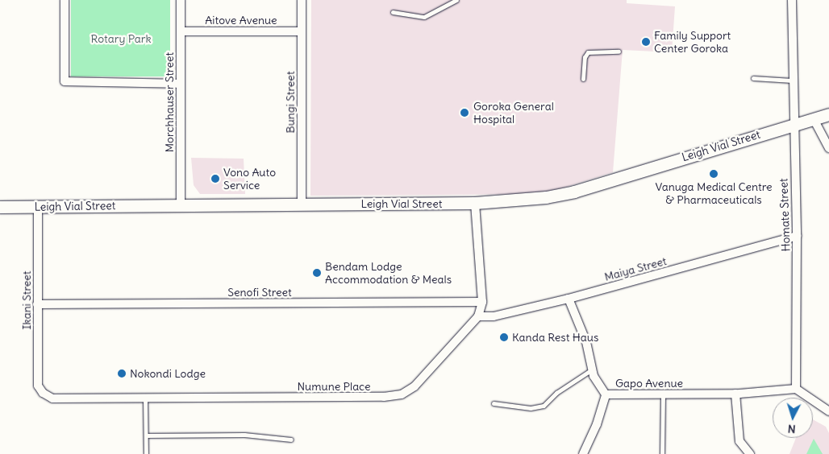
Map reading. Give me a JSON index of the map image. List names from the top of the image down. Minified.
{"streets":{"street":["Aitove Avenue","Morchhauser Street","Bungi Street","Leigh Vial Street","Homate Street","Maiya Street","Senofi Street","Ikani Street","Gapo Avenue","Numune Place"]},"crossings":[["Aitove Avenue","Morchhauser Street"],["Aitove Avenue","Bungi Street"],["Morchhauser Street","Leigh Vial Street"],["Bungi Street","Leigh Vial Street"],["Leigh Vial Street","Homate Street"],["Leigh Vial Street","Ikani Street"],["Leigh Vial Street","Numune Place"],["Homate Street","Maiya Street"],["Homate Street","Gapo Avenue"],["Maiya Street","Gapo Avenue"],["Maiya Street","Numune Place"],["Senofi Street","Ikani Street"],["Senofi Street","Numune Place"],["Ikani Street","Numune Place"]],"parks":["Rotary Park"],"places":["Family Support Center Goroka","Goroka General Hospital","Vanuga Medical Centre & Pharmaceuticals","Vono Auto Service","Bendam Lodge Accommodation & Meals","Kanda Rest Haus","Nokondi Lodge"],"north":"bottom"}
